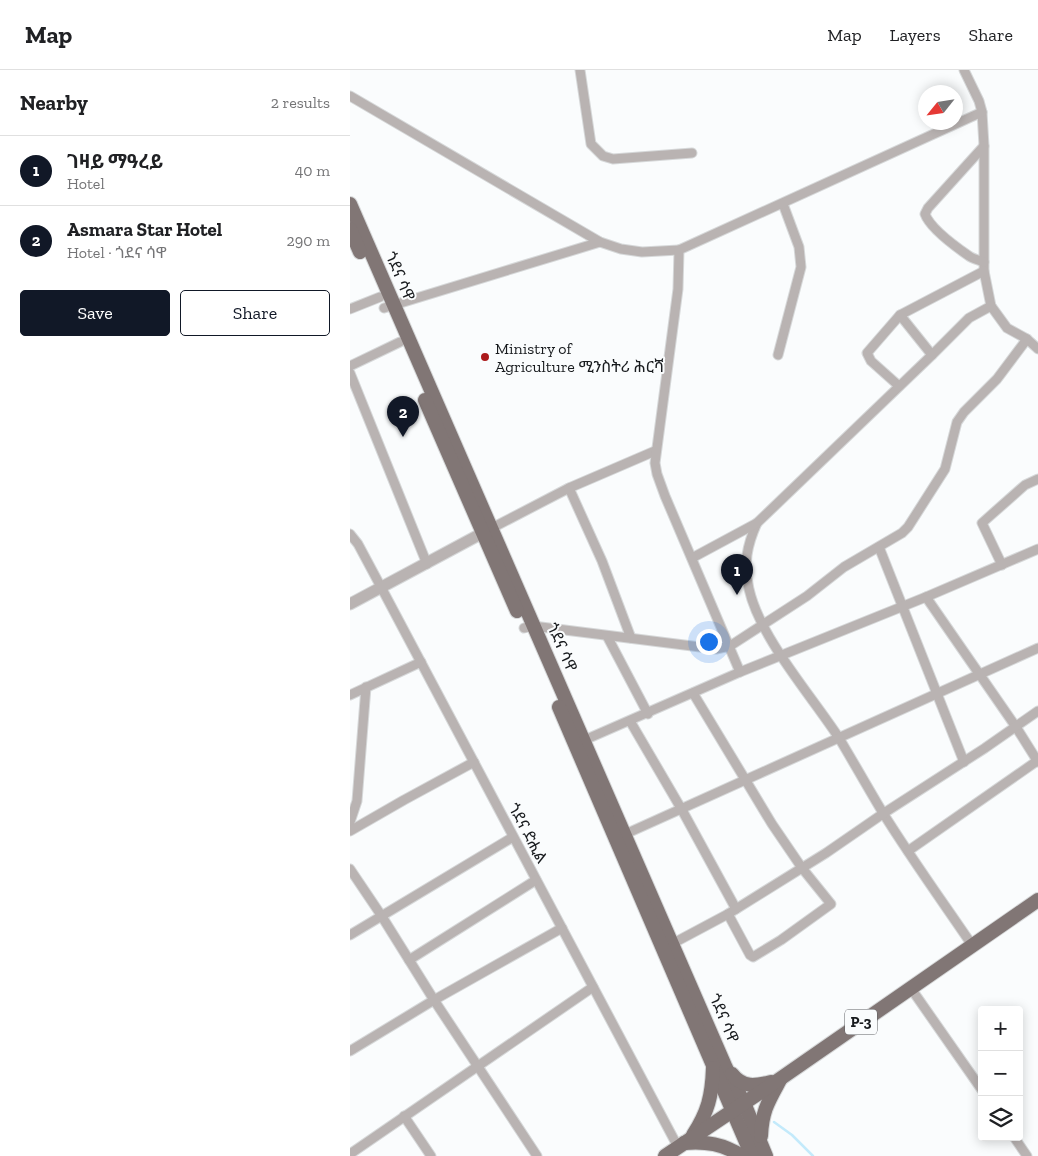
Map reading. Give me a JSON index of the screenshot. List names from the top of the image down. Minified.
{"streets":{"main road":["ጎደና ሳዋ","P-3"],"street":["ጎደና ድሒል"]},"crossings":[["ጎደና ሳዋ","P-3"],["ጎደና ድሒል","P-3"]],"places":["Ministry of Agriculture ሚንስትሪ ሕርሻ"],"north":"bottom left","page":{"header":"Map","nav":["Map","Layers","Share"],"heading":["Nearby","2 results"],"list":[{"mark":"1","name":"ገዛይ ማዓረይ","note":"Hotel","value":"40 m"},{"mark":"2","name":"Asmara Star Hotel","note":"Hotel · ጎደና ሳዋ","value":"290 m"}],"buttons":["Save","Share"],"pins":["2","1"],"map_buttons":["+","−"]}}
